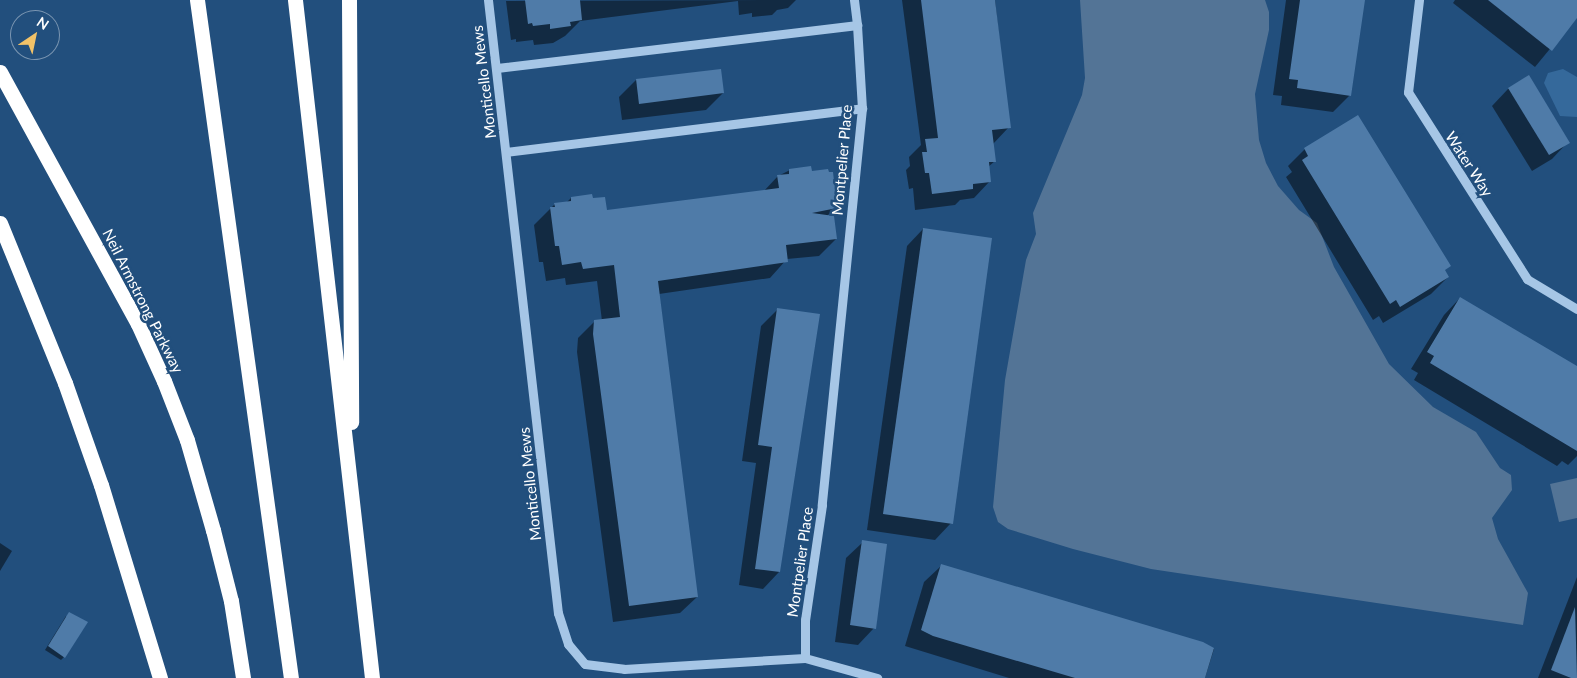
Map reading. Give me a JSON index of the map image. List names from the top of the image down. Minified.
{"streets":{"highway":["Neil Armstrong Parkway"],"street":["Monticello Mews","Montpelier Place","Water Way"]},"crossings":[["Monticello Mews","Montpelier Place"]],"north":"top right"}
